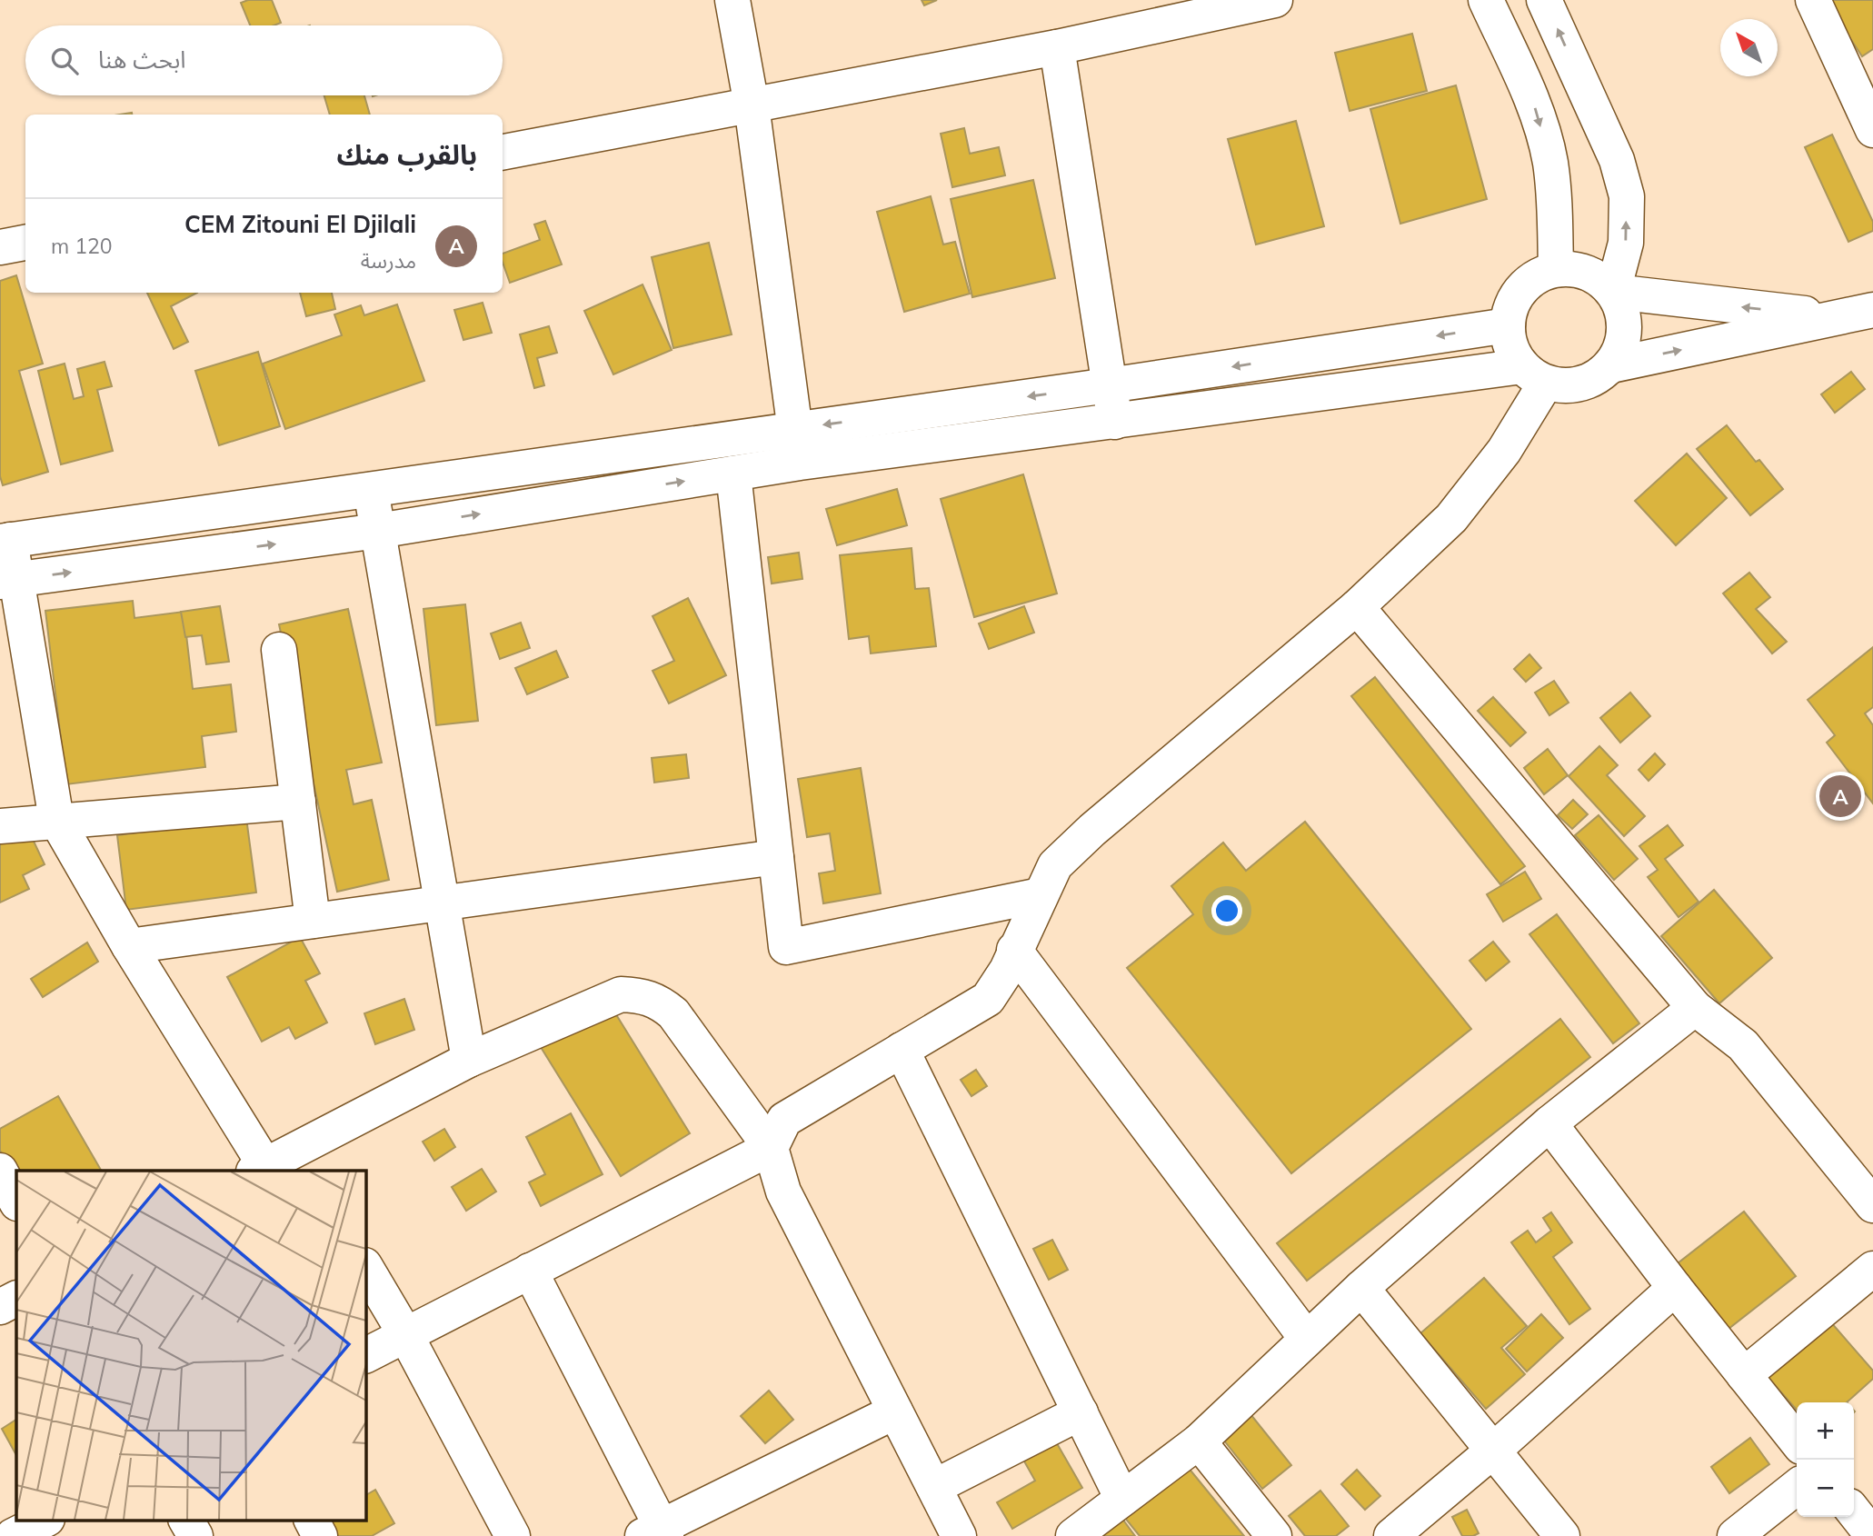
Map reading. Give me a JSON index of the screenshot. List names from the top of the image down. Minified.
{"north":"top left","page":{"search":"ابحث هنا","heading":"بالقرب منك","list":[{"mark":"A","name":"CEM Zitouni El Djilali","note":"مدرسة","value":"120 m"}],"pins":"A","map_buttons":["+","−"]}}
